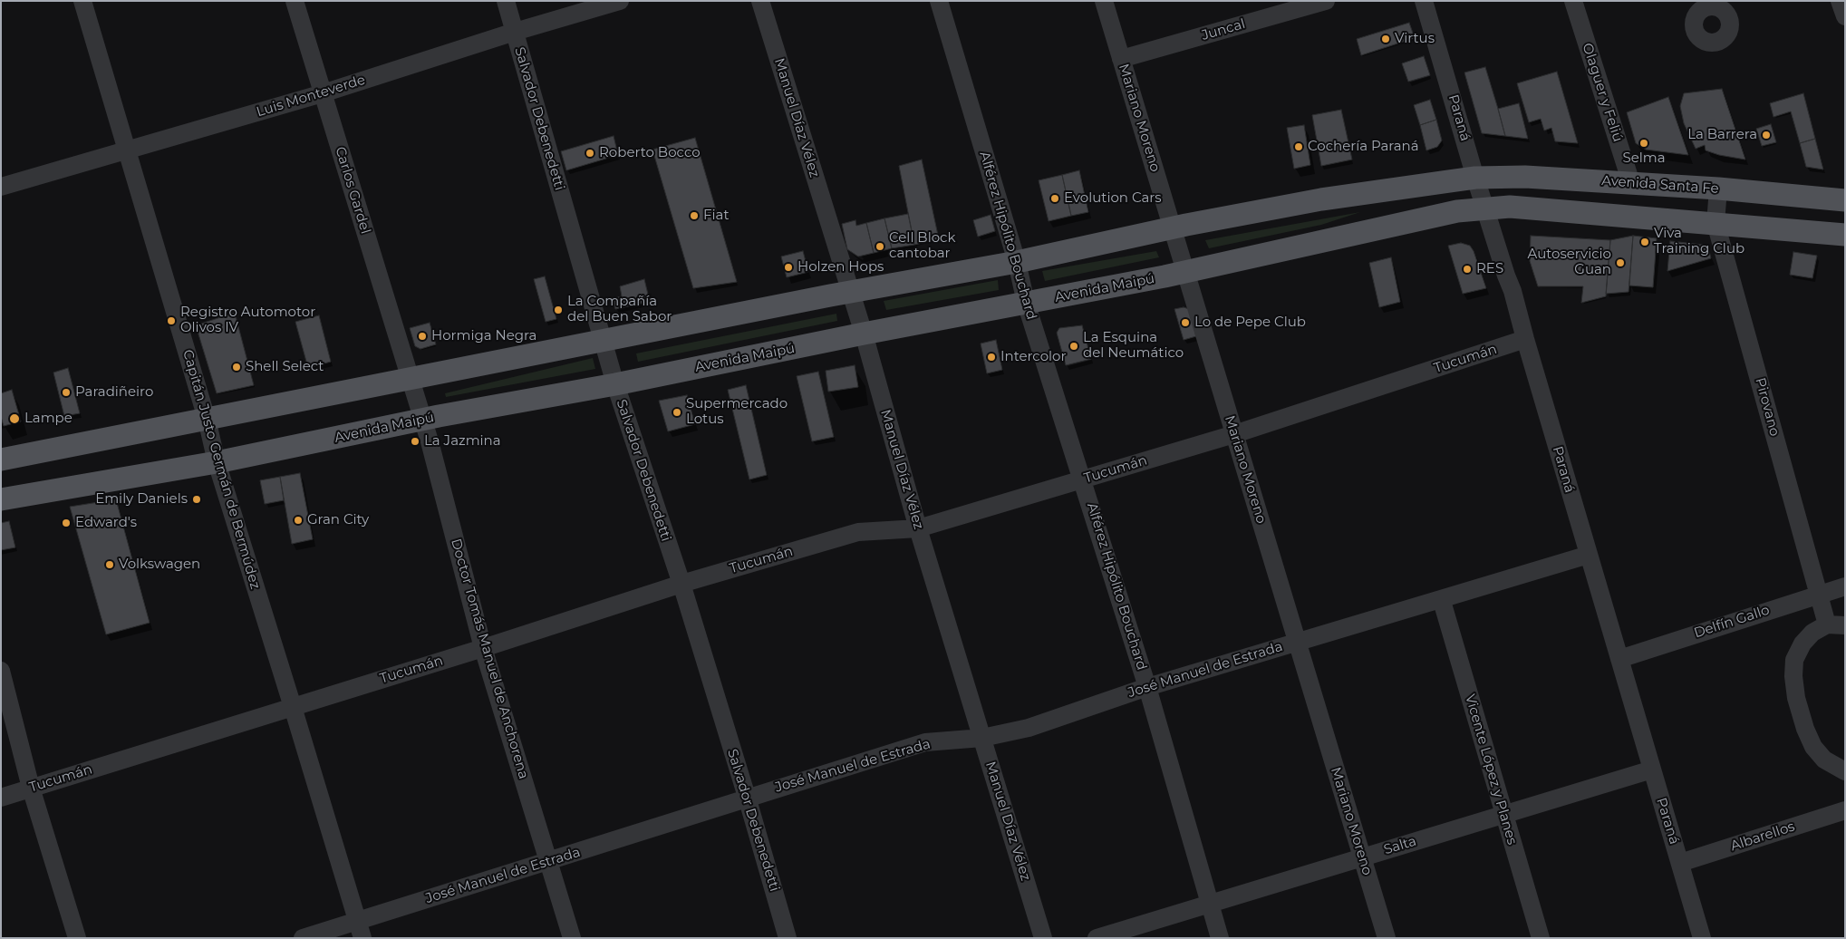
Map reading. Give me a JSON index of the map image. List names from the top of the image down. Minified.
{"streets":{"main road":["Avenida Santa Fe","Avenida Maipú"],"street":["Juncal","Olaguer y Feliú","Luis Monteverde","Manuel Díaz Vélez","Mariano Moreno","Paraná","Salvador Debenedetti","Carlos Gardel","Alférez Hipólito Bouchard","Tucumán","Pirovano","Capitán Justo Germán de Bermúdez","Delfín Gallo","Doctor Tomás Manuel de Anchorena","José Manuel de Estrada","Vicente López y Planes","Albarellos","Salta"]},"crossings":[["Juncal","Mariano Moreno"],["Olaguer y Feliú","Avenida Santa Fe"],["Luis Monteverde","Salvador Debenedetti"],["Luis Monteverde","Carlos Gardel"],["Luis Monteverde","Capitán Justo Germán de Bermúdez"],["Manuel Díaz Vélez","Avenida Maipú"],["Manuel Díaz Vélez","Tucumán"],["Manuel Díaz Vélez","José Manuel de Estrada"],["Mariano Moreno","Avenida Maipú"],["Mariano Moreno","Tucumán"],["Mariano Moreno","José Manuel de Estrada"],["Mariano Moreno","Salta"],["Paraná","Avenida Santa Fe"],["Paraná","Avenida Maipú"],["Paraná","Tucumán"],["Paraná","Delfín Gallo"],["Paraná","José Manuel de Estrada"],["Paraná","Albarellos"],["Paraná","Salta"],["Salvador Debenedetti","Avenida Maipú"],["Salvador Debenedetti","Tucumán"],["Salvador Debenedetti","José Manuel de Estrada"],["Avenida Santa Fe","Pirovano"],["Carlos Gardel","Doctor Tomás Manuel de Anchorena"],["Alférez Hipólito Bouchard","Avenida Maipú"],["Alférez Hipólito Bouchard","Tucumán"],["Alférez Hipólito Bouchard","José Manuel de Estrada"],["Alférez Hipólito Bouchard","Salta"],["Avenida Maipú","Capitán Justo Germán de Bermúdez"],["Avenida Maipú","Doctor Tomás Manuel de Anchorena"],["Tucumán","Capitán Justo Germán de Bermúdez"],["Tucumán","Doctor Tomás Manuel de Anchorena"],["Pirovano","Delfín Gallo"],["Capitán Justo Germán de Bermúdez","José Manuel de Estrada"],["Doctor Tomás Manuel de Anchorena","José Manuel de Estrada"],["José Manuel de Estrada","Vicente López y Planes"],["Vicente López y Planes","Salta"]],"places":["Virtus","La Barrera","Selma","Cochería Paraná","Roberto Bocco","Evolution Cars","Fiat","Viva Training Club","Cell Block cantobar","Autoservicio Guan","Holzen Hops","RES","La Compañía del Buen Sabor","Registro Automotor Olivos IV","Lo de Pepe Club","Hormiga Negra","La Esquina del Neumático","Intercolor","Shell Select","Paradiñeiro","Supermercado Lotus","Lampe","La Jazmina","Emily Daniels","Gran City","Edward's","Volkswagen"]}
